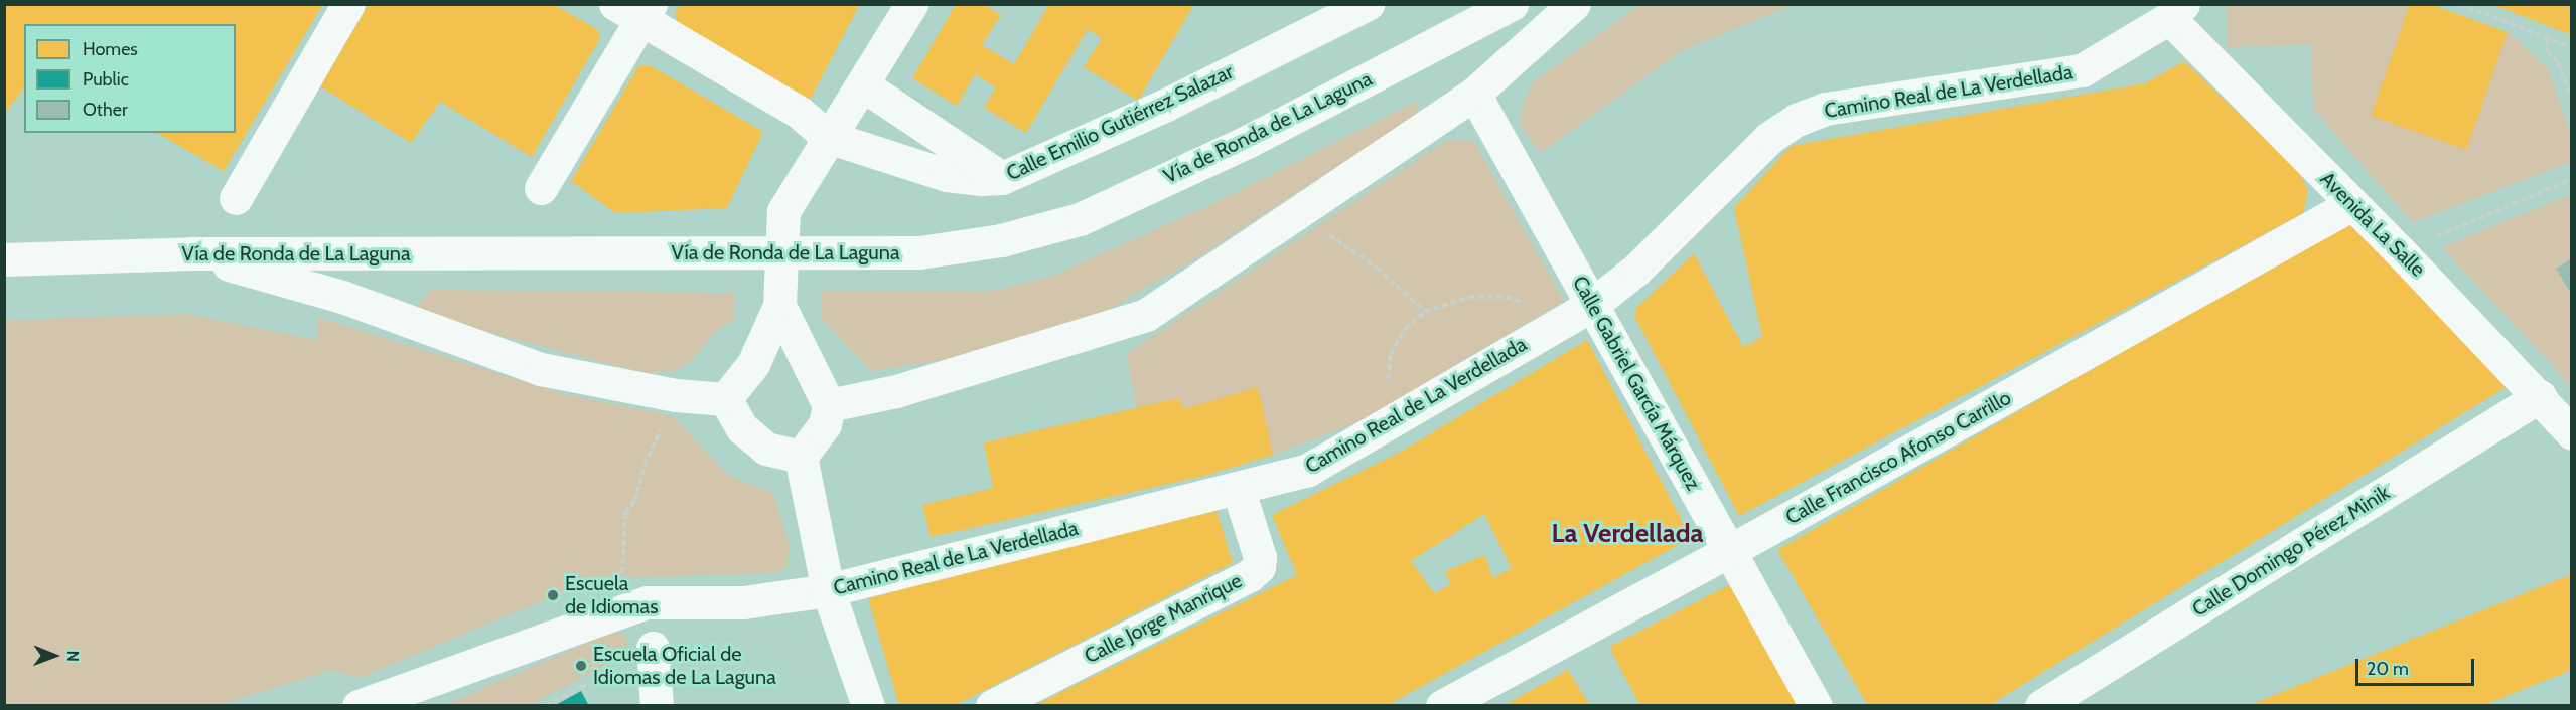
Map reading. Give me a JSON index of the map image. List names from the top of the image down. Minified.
{"streets":{"street":["Camino Real de La Verdellada","Calle Emilio Gutiérrez Salazar","Vía de Ronda de La Laguna","Avenida La Salle","Calle Gabriel García Márquez","Calle Francisco Afonso Carrillo","Calle Domingo Pérez Minik","Calle Jorge Manrique"]},"crossings":[["Camino Real de La Verdellada","Avenida La Salle"],["Camino Real de La Verdellada","Calle Gabriel García Márquez"],["Camino Real de La Verdellada","Calle Jorge Manrique"],["Avenida La Salle","Calle Francisco Afonso Carrillo"],["Avenida La Salle","Calle Domingo Pérez Minik"],["Calle Gabriel García Márquez","Calle Francisco Afonso Carrillo"]],"districts":["La Verdellada"],"places":["Escuela de Idiomas","Escuela Oficial de Idiomas de La Laguna"],"legend":["Homes","Public","Other"],"scale_bar":"20 m","north":"right"}
